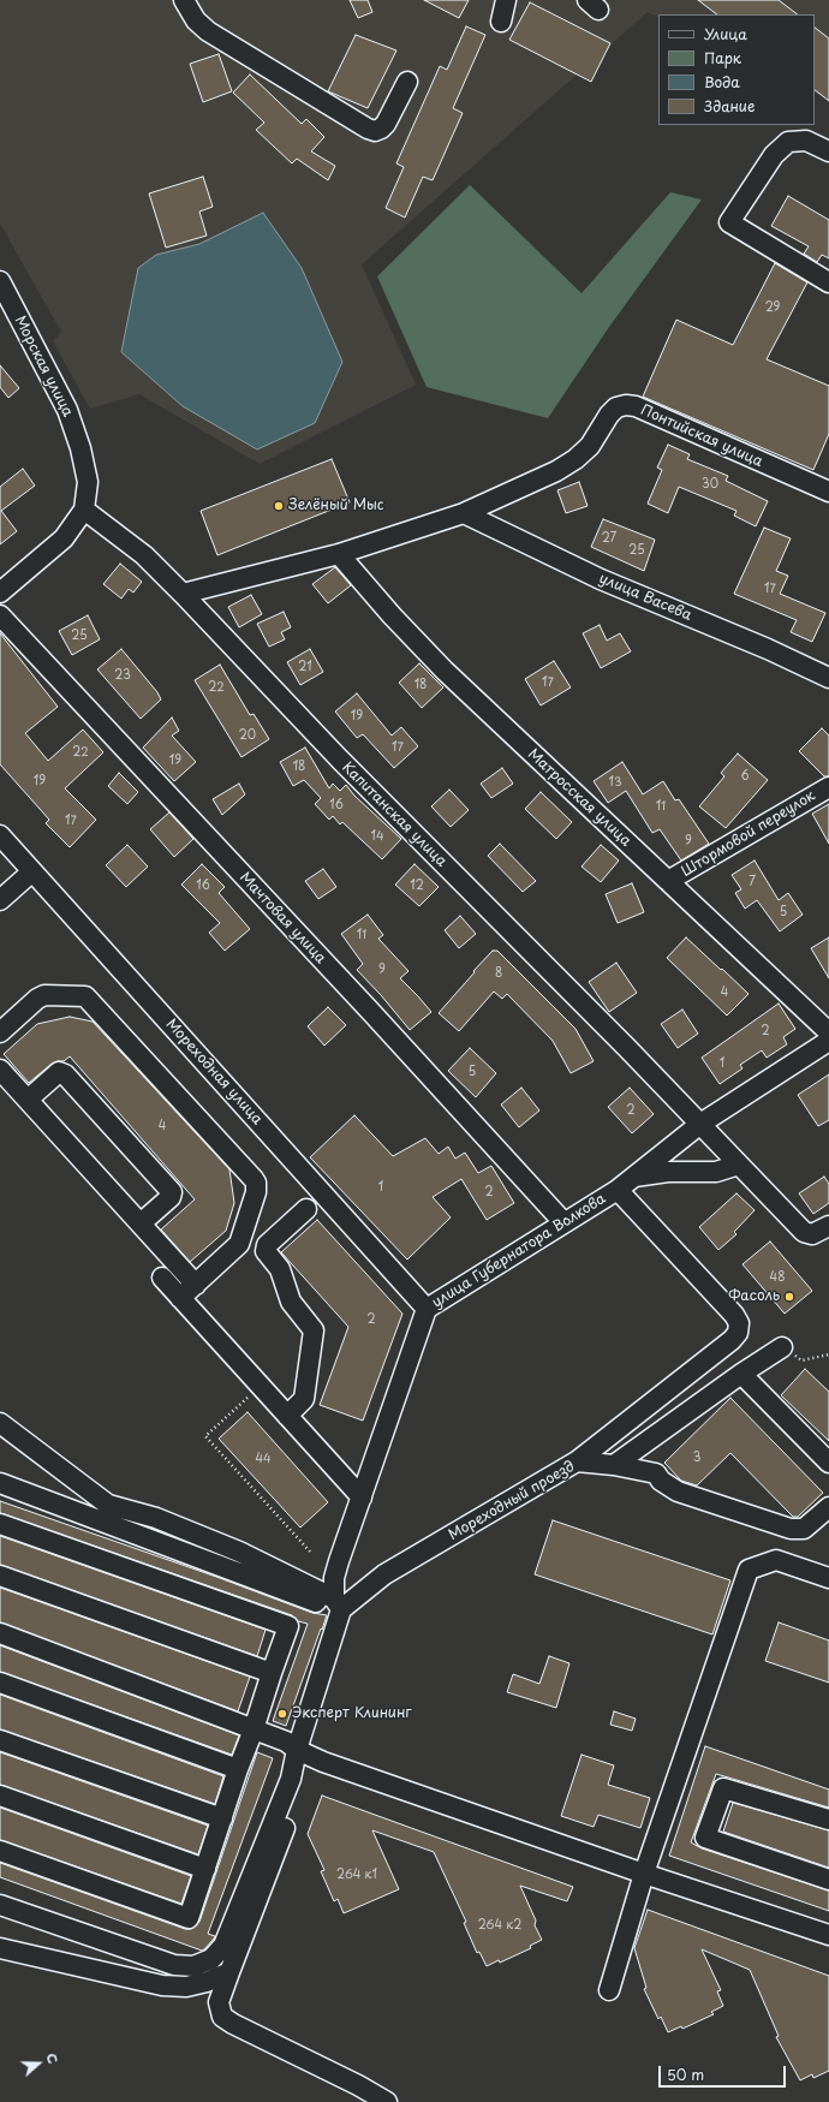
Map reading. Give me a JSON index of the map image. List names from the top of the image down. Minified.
{"streets":{"street":["Морская улица","Понтийская улица","улица Васева","Матросская улица","Капитанская улица","Штормовой переулок","Мачтовая улица","Мореходная улица","улица Губернатора Волкова","Мореходный проезд"]},"crossings":[["Морская улица","Капитанская улица"],["Понтийская улица","улица Васева"],["Матросская улица","Штормовой переулок"],["Капитанская улица","улица Губернатора Волкова"],["Мачтовая улица","улица Губернатора Волкова"],["Мореходная улица","улица Губернатора Волкова"],["улица Губернатора Волкова","Мореходный проезд"]],"places":["Зелёный Мыс","Фасоль","Эксперт Клининг"],"house_numbers":["29","30","27","25","17","25","21","23","17","18","22","19","20","17","22","19","18","6","19","13","16","11","17","14","9","7","16","12","5","11","9","8","4","2","1","5","2","4","1","2","48","2","3","44","264 к1","264 к2"],"legend":["Улица","Парк","Вода","Здание"],"scale_bar":"50 m","north":"right"}
